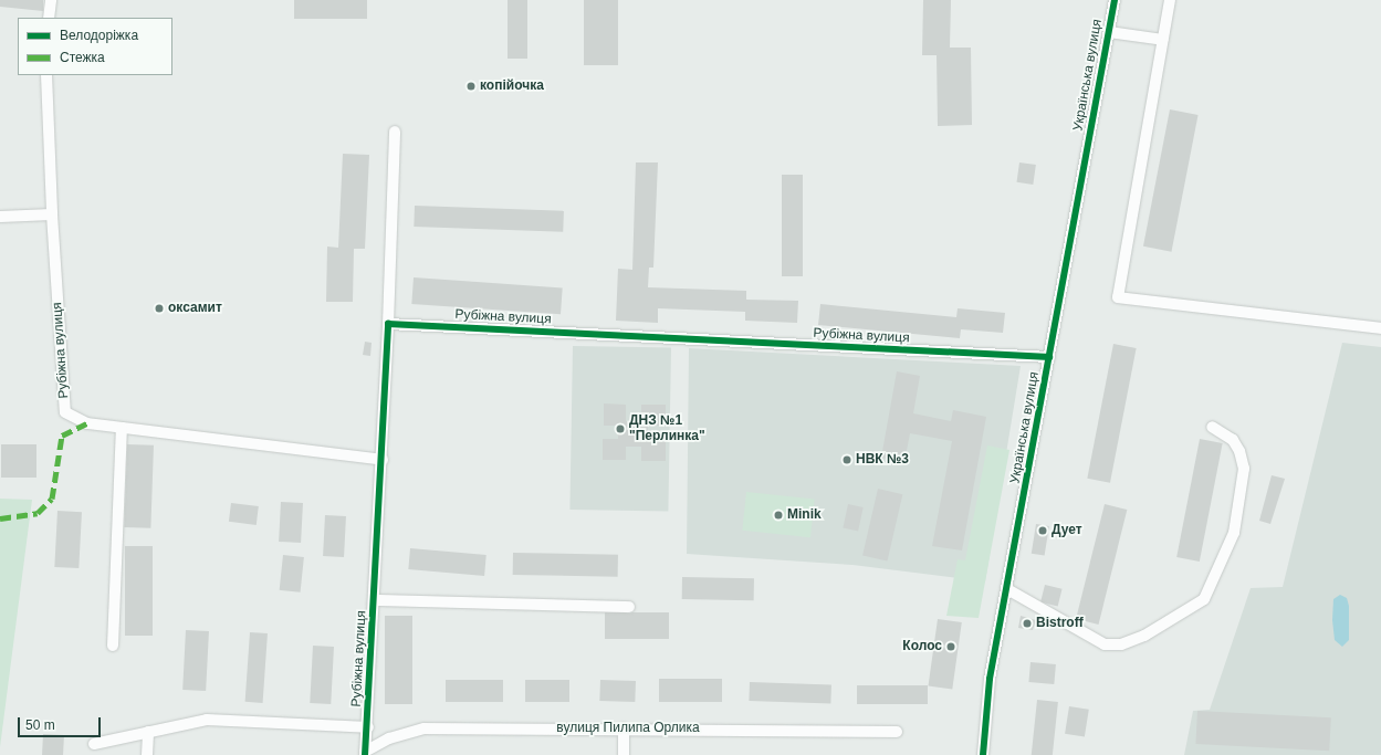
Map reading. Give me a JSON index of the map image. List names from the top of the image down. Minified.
{"streets":{"street":["Українська вулиця","Рубіжна вулиця","вулиця Пилипа Орлика"]},"crossings":[["Українська вулиця","Рубіжна вулиця"],["Рубіжна вулиця","вулиця Пилипа Орлика"]],"places":["копійочка","оксамит","ДНЗ №1 \"Перлинка\"","НВК №3","Minik","Дует","Bistroff","Колос"],"legend":["Велодоріжка","Стежка"],"scale_bar":"50 m"}
